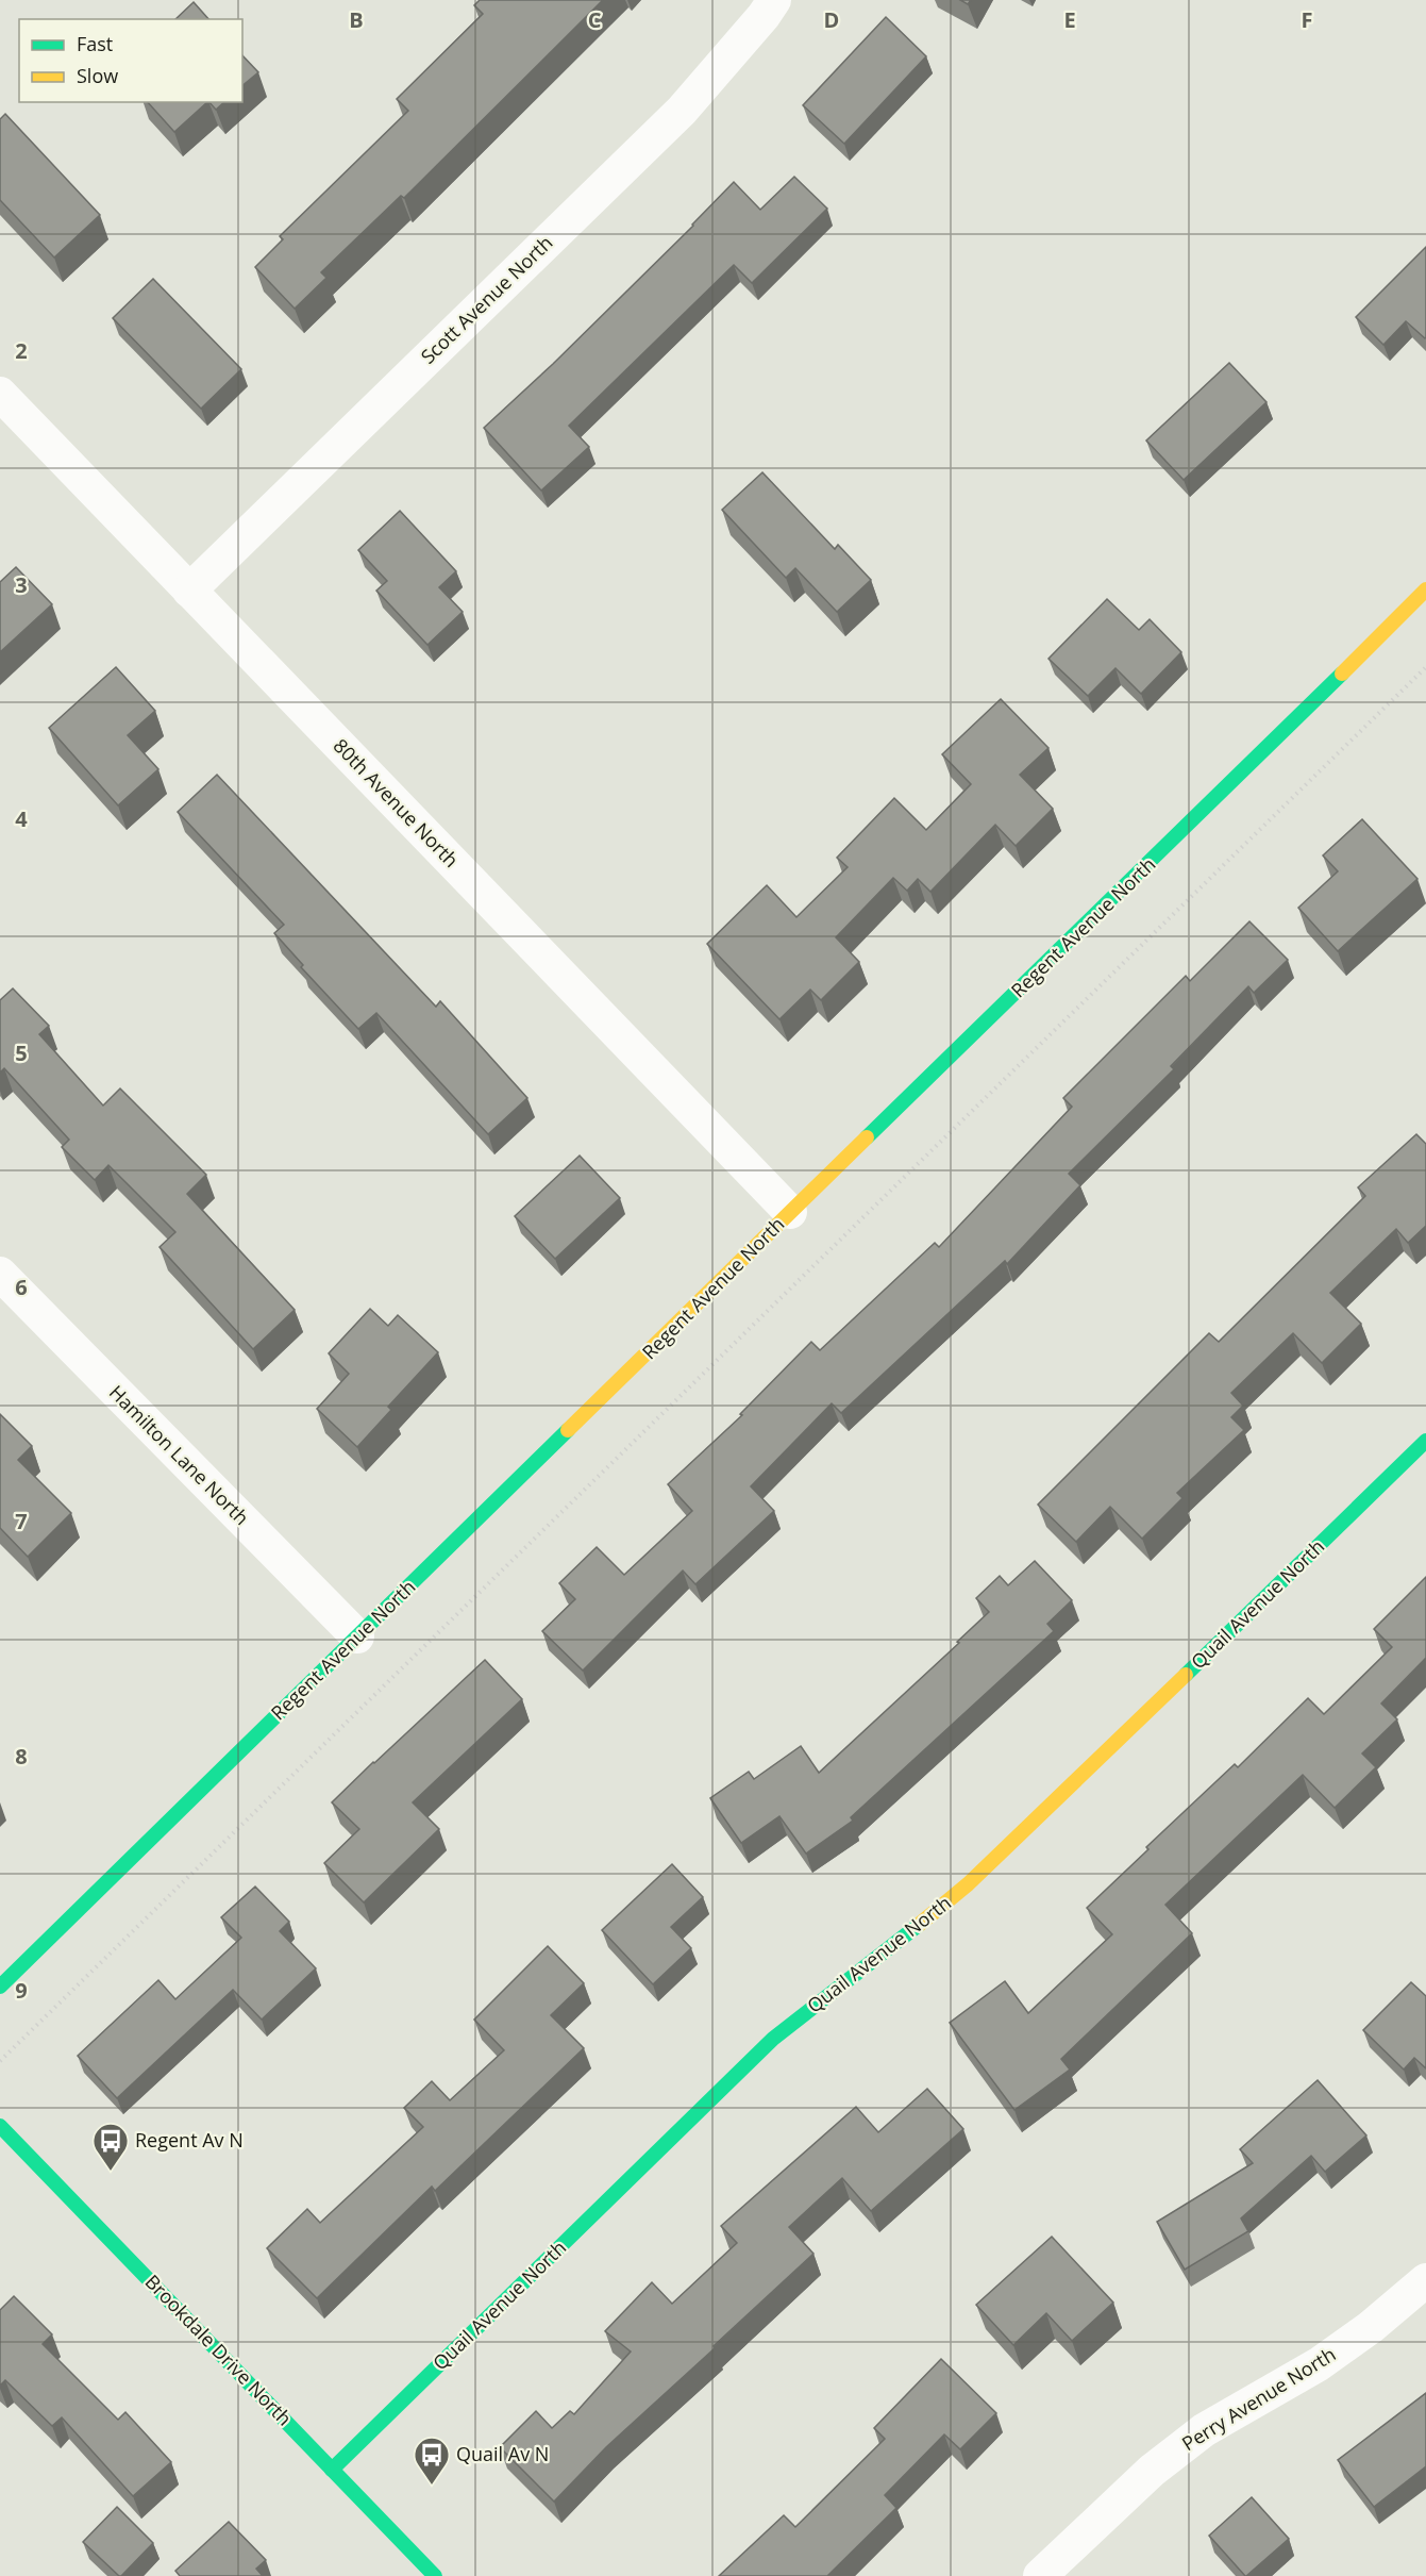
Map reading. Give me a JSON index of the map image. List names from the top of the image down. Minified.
{"streets":{"street":["Scott Avenue North","80th Avenue North","Regent Avenue North","Hamilton Lane North","Quail Avenue North","Brookdale Drive North","Perry Avenue North"]},"crossings":[["Scott Avenue North","80th Avenue North"],["80th Avenue North","Regent Avenue North"],["Regent Avenue North","Hamilton Lane North"],["Quail Avenue North","Brookdale Drive North"]],"places":{"bus stop":["Regent Av N","Quail Av N"]},"legend":["Fast","Slow"],"grid":{"columns":["B","C","D","E","F"],"rows":["2","3","4","5","6","7","8","9"]}}
